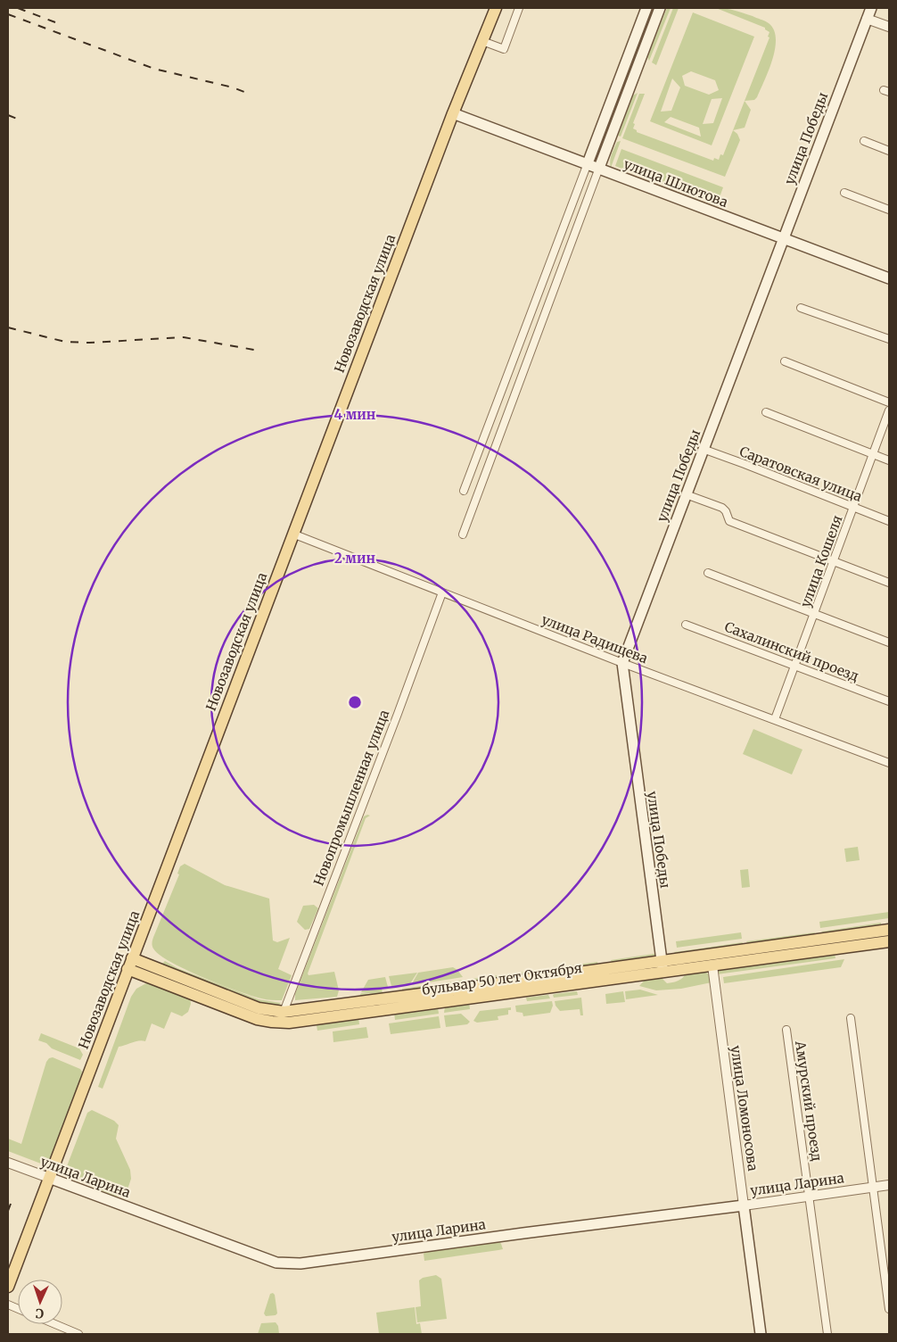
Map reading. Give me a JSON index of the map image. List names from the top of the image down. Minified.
{"streets":{"main road":["улица Победы","улица Шлютова","Новозаводская улица","бульвар 50 лет Октября","улица Ломоносова","улица Ларина"],"street":["Саратовская улица","улица Кошеля","улица Радищева","Сахалинский проезд","Новопромышленная улица","Амурский проезд"]},"crossings":[["улица Победы","улица Шлютова"],["улица Победы","Саратовская улица"],["улица Победы","улица Радищева"],["улица Победы","бульвар 50 лет Октября"],["улица Шлютова","Новозаводская улица"],["Новозаводская улица","улица Радищева"],["Новозаводская улица","бульвар 50 лет Октября"],["Новозаводская улица","улица Ларина"],["Саратовская улица","улица Кошеля"],["улица Кошеля","улица Радищева"],["улица Кошеля","Сахалинский проезд"],["улица Радищева","Новопромышленная улица"],["Новопромышленная улица","бульвар 50 лет Октября"],["бульвар 50 лет Октября","улица Ломоносова"],["Амурский проезд","улица Ларина"],["улица Ломоносова","улица Ларина"]],"north":"bottom","rings":["4 мин","2 мин"]}
